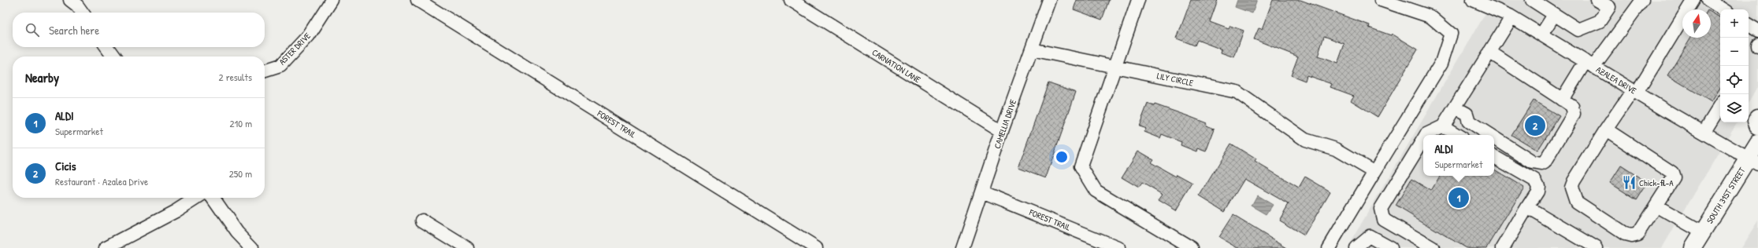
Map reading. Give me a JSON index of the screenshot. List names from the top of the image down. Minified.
{"streets":{"main road":["SOUTH 31ST STREET"],"street":["ASTER DRIVE","CARNATION LANE","LILY CIRCLE","AZALEA DRIVE","FOREST TRAIL","CAMELLIA DRIVE"]},"crossings":[["CARNATION LANE","CAMELLIA DRIVE"],["LILY CIRCLE","CAMELLIA DRIVE"],["AZALEA DRIVE","SOUTH 31ST STREET"],["FOREST TRAIL","CAMELLIA DRIVE"]],"places":{"restaurant":["Chick-fil-A"]},"north":"top","page":{"map_buttons":["+","−"],"search":"Search here","heading":["Nearby","2 results"],"list":[{"mark":"1","name":"ALDI","note":"Supermarket","value":"210 m"},{"mark":"2","name":"Cicis","note":"Restaurant · Azalea Drive","value":"250 m"}],"pins":["2","1"],"popup":["ALDI","Supermarket"]}}
